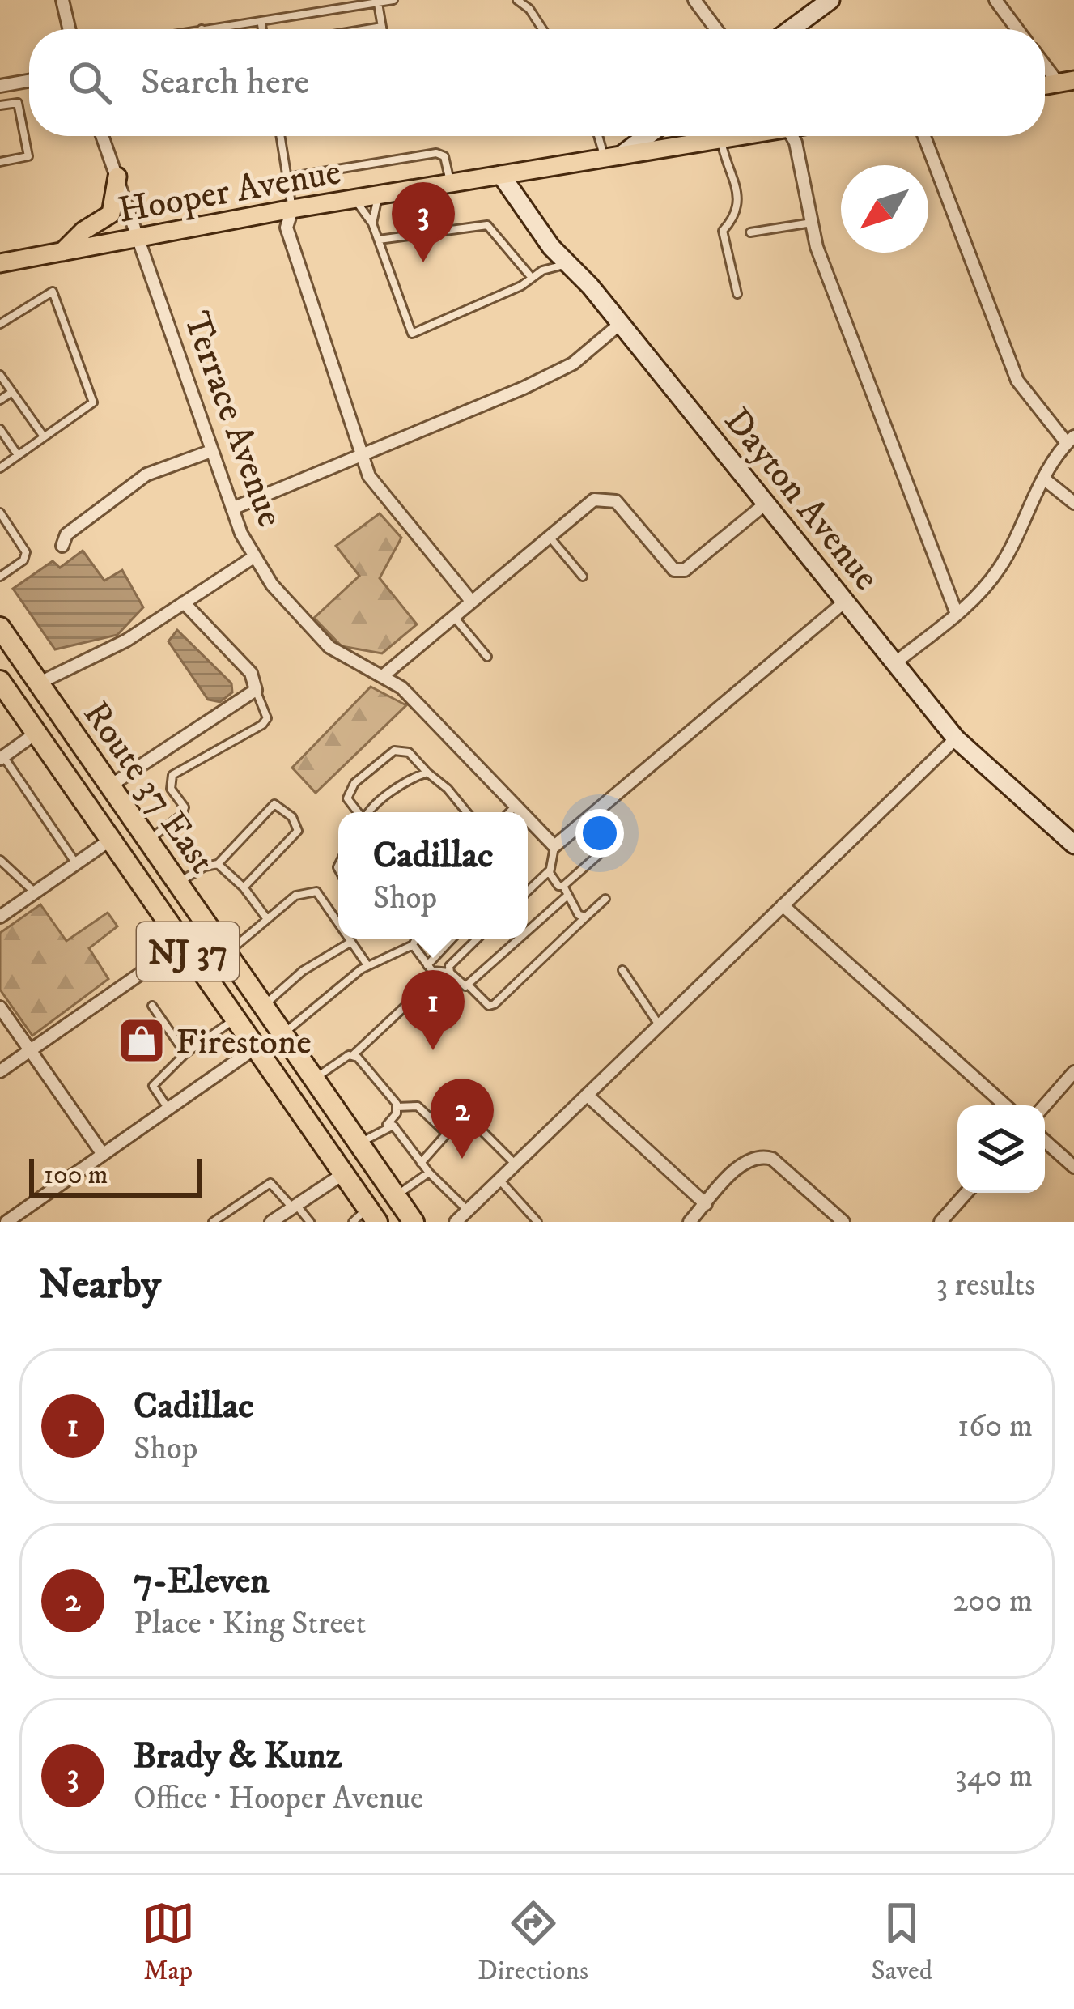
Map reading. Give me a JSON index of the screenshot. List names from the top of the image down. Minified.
{"streets":{"highway":["Route 37 East","NJ 37"],"main road":["Hooper Avenue"],"street":["Terrace Avenue","Dayton Avenue"]},"crossings":[["Hooper Avenue","Terrace Avenue"],["Hooper Avenue","Dayton Avenue"]],"places":{"shop":["Firestone"]},"scale_bar":"100 m","north":"bottom left","page":{"search":"Search here","pins":["3","1","2"],"popup":["Cadillac","Shop"],"scale":"100 m","heading":["Nearby","3 results"],"list":[{"mark":"1","name":"Cadillac","note":"Shop","value":"160 m"},{"mark":"2","name":"7-Eleven","note":"Place · King Street","value":"200 m"},{"mark":"3","name":"Brady & Kunz","note":"Office · Hooper Avenue","value":"340 m"}],"nav":["Map","Directions","Saved"]}}
